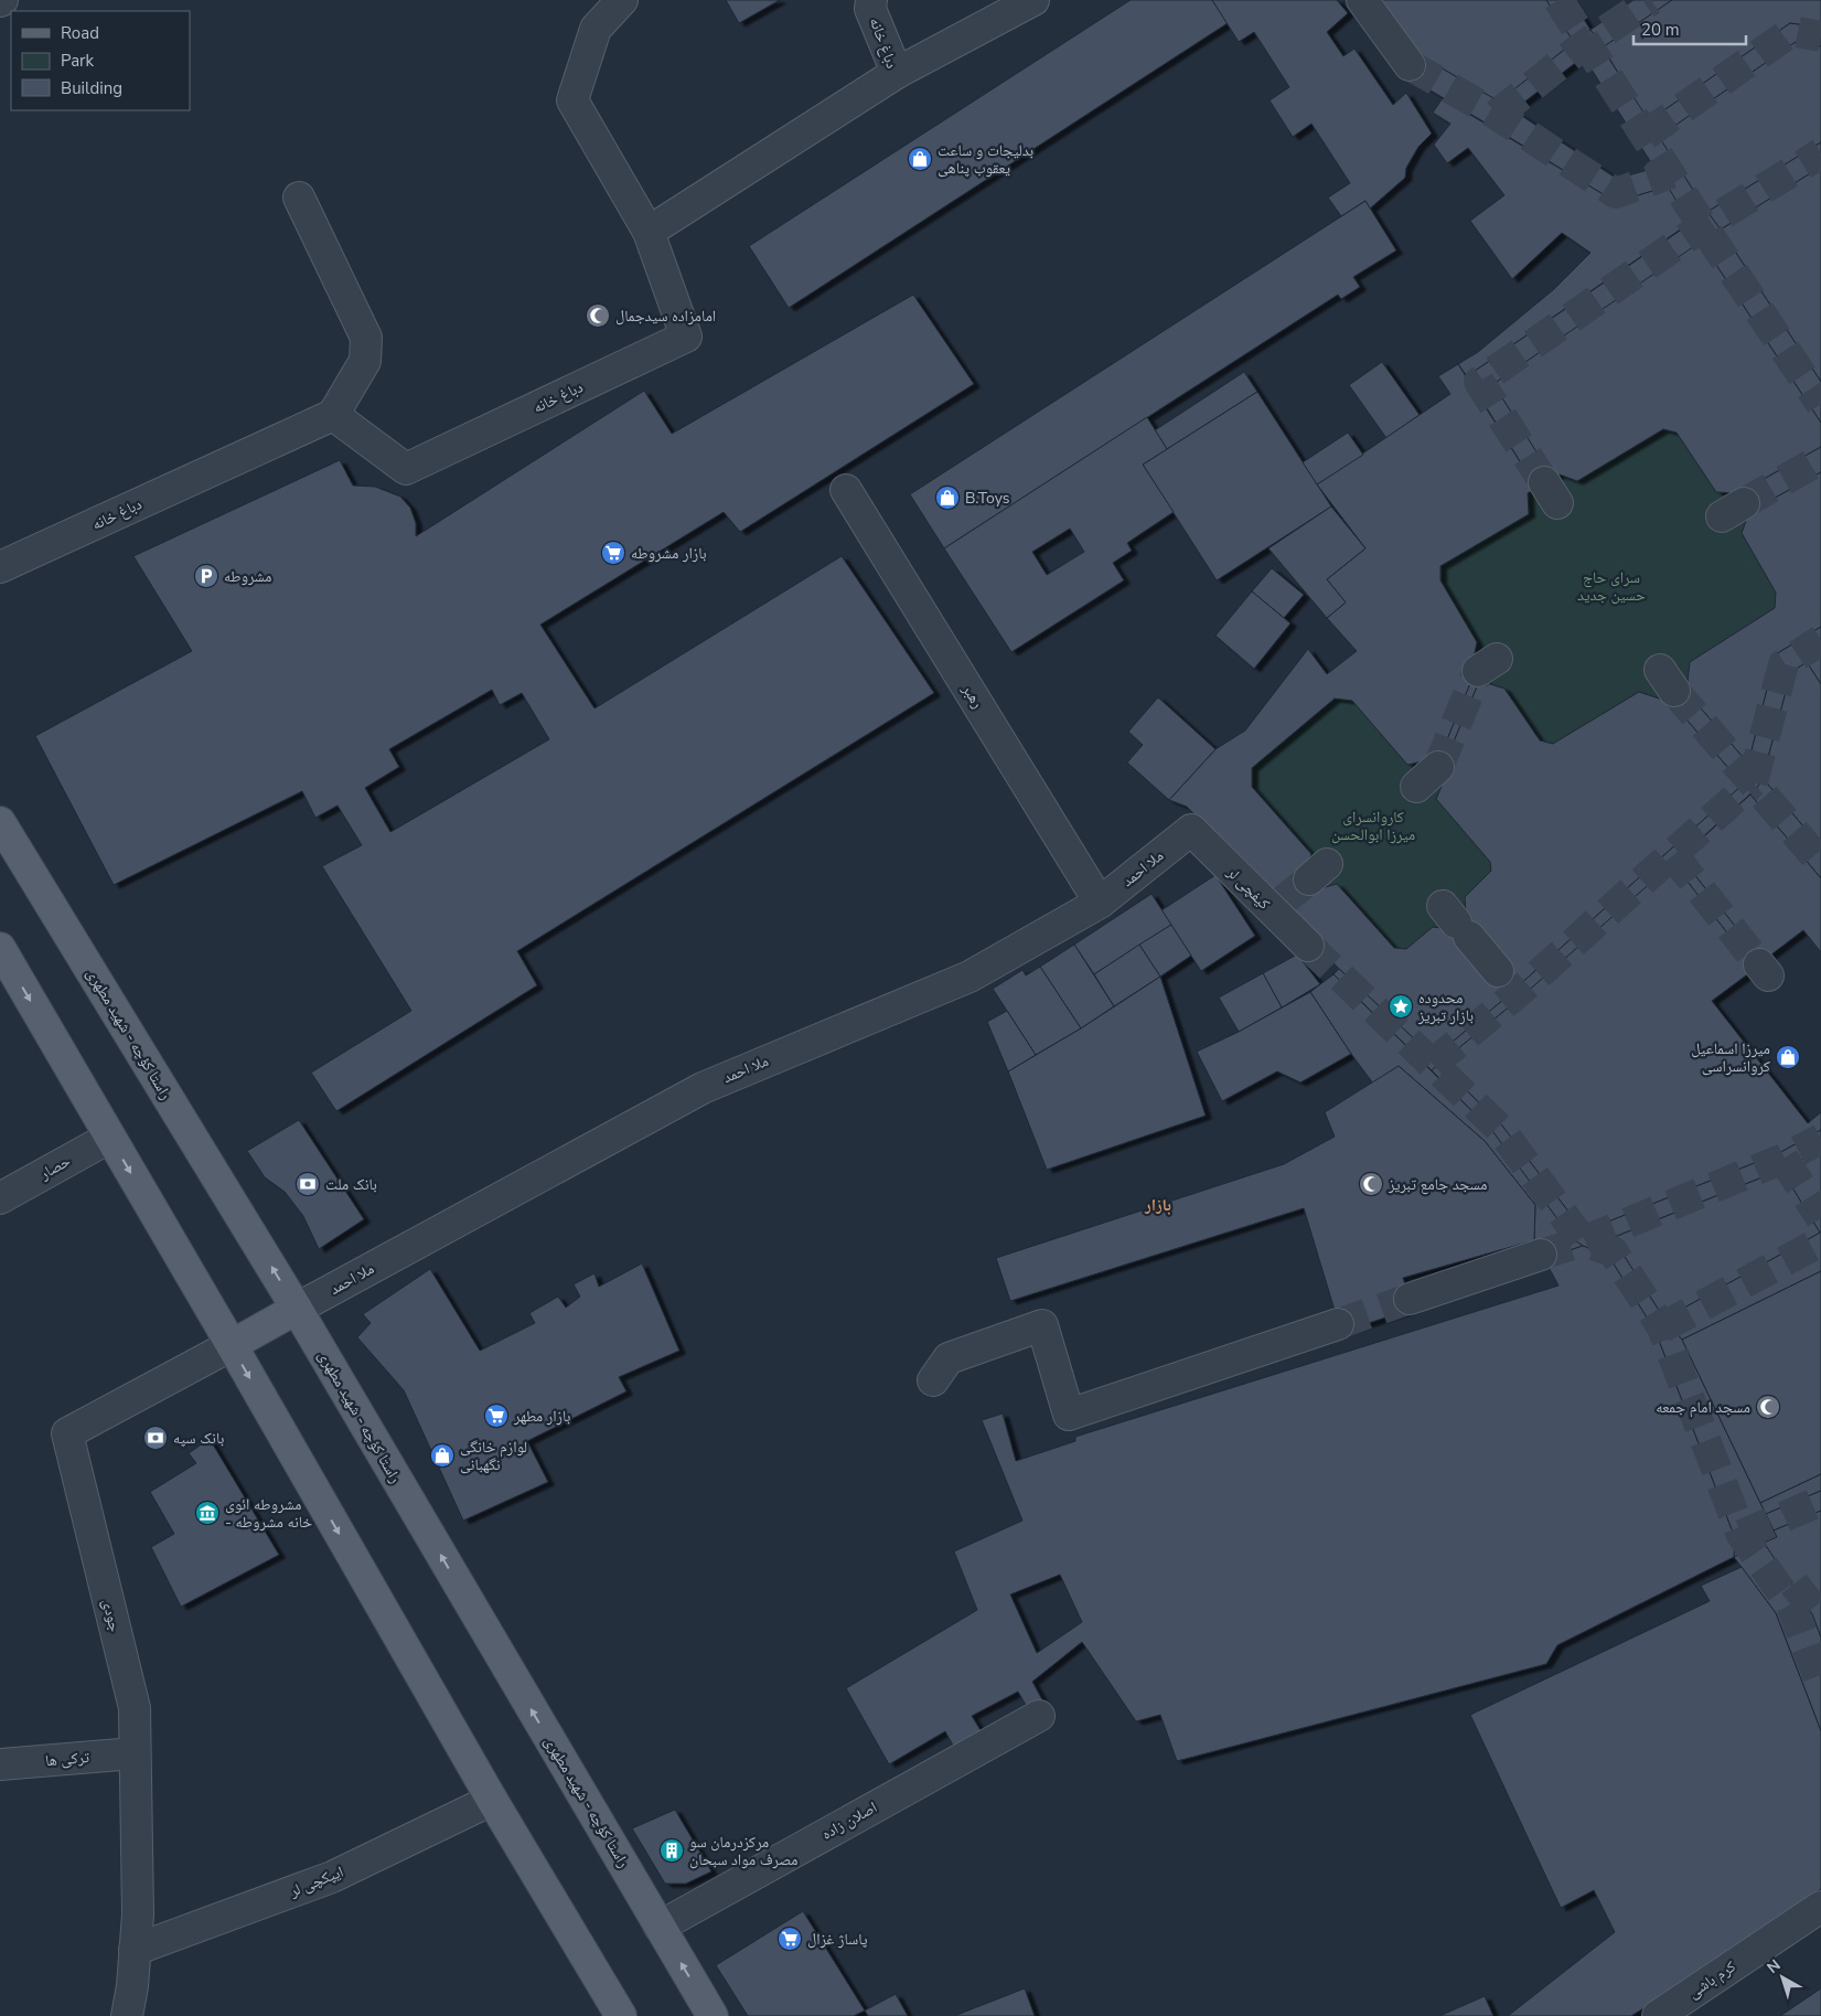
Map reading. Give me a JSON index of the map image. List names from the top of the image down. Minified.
{"streets":{"main road":["راستا کؤچه - شهید مطهری"],"street":["دباغ خانه","رهبر","ملا احمد","کیفچی لر","حصار","جودی","ترکی ها","اصلان زاده","ایپکچی لر","کرم باشی"]},"crossings":[["رهبر","ملا احمد"],["ملا احمد","کیفچی لر"],["ملا احمد","راستا کؤچه - شهید مطهری"],["راستا کؤچه - شهید مطهری","اصلان زاده"],["جودی","ترکی ها"],["جودی","ایپکچی لر"]],"districts":["بازار"],"parks":["سرای حاج حسین جدید","کاروانسرای میرزا ابوالحسن"],"places":{"shop":["بدلیجات و ساعت یعقوب پناهی","B.Toys","میرزا اسماعیل کروانسراسی","لوازم خانگی نگهبانی"],"mosque":["امامزاده سیدجمال","مسجد جامع تبریز","مسجد امام جمعه"],"supermarket":["بازار مشروطه","بازار مطهر","پاساژ غزال"],"parking":["مشروطه"],"place":["محدوده بازار تبریز"],"bank":["بانک ملت","بانک سپه"],"museum":["مشروطه ائوی - خانه مشروطه"],"building":["مرکزدرمان سو مصرف مواد سبحان"]},"legend":["Road","Park","Building"],"scale_bar":"20 m","north":"top left"}
